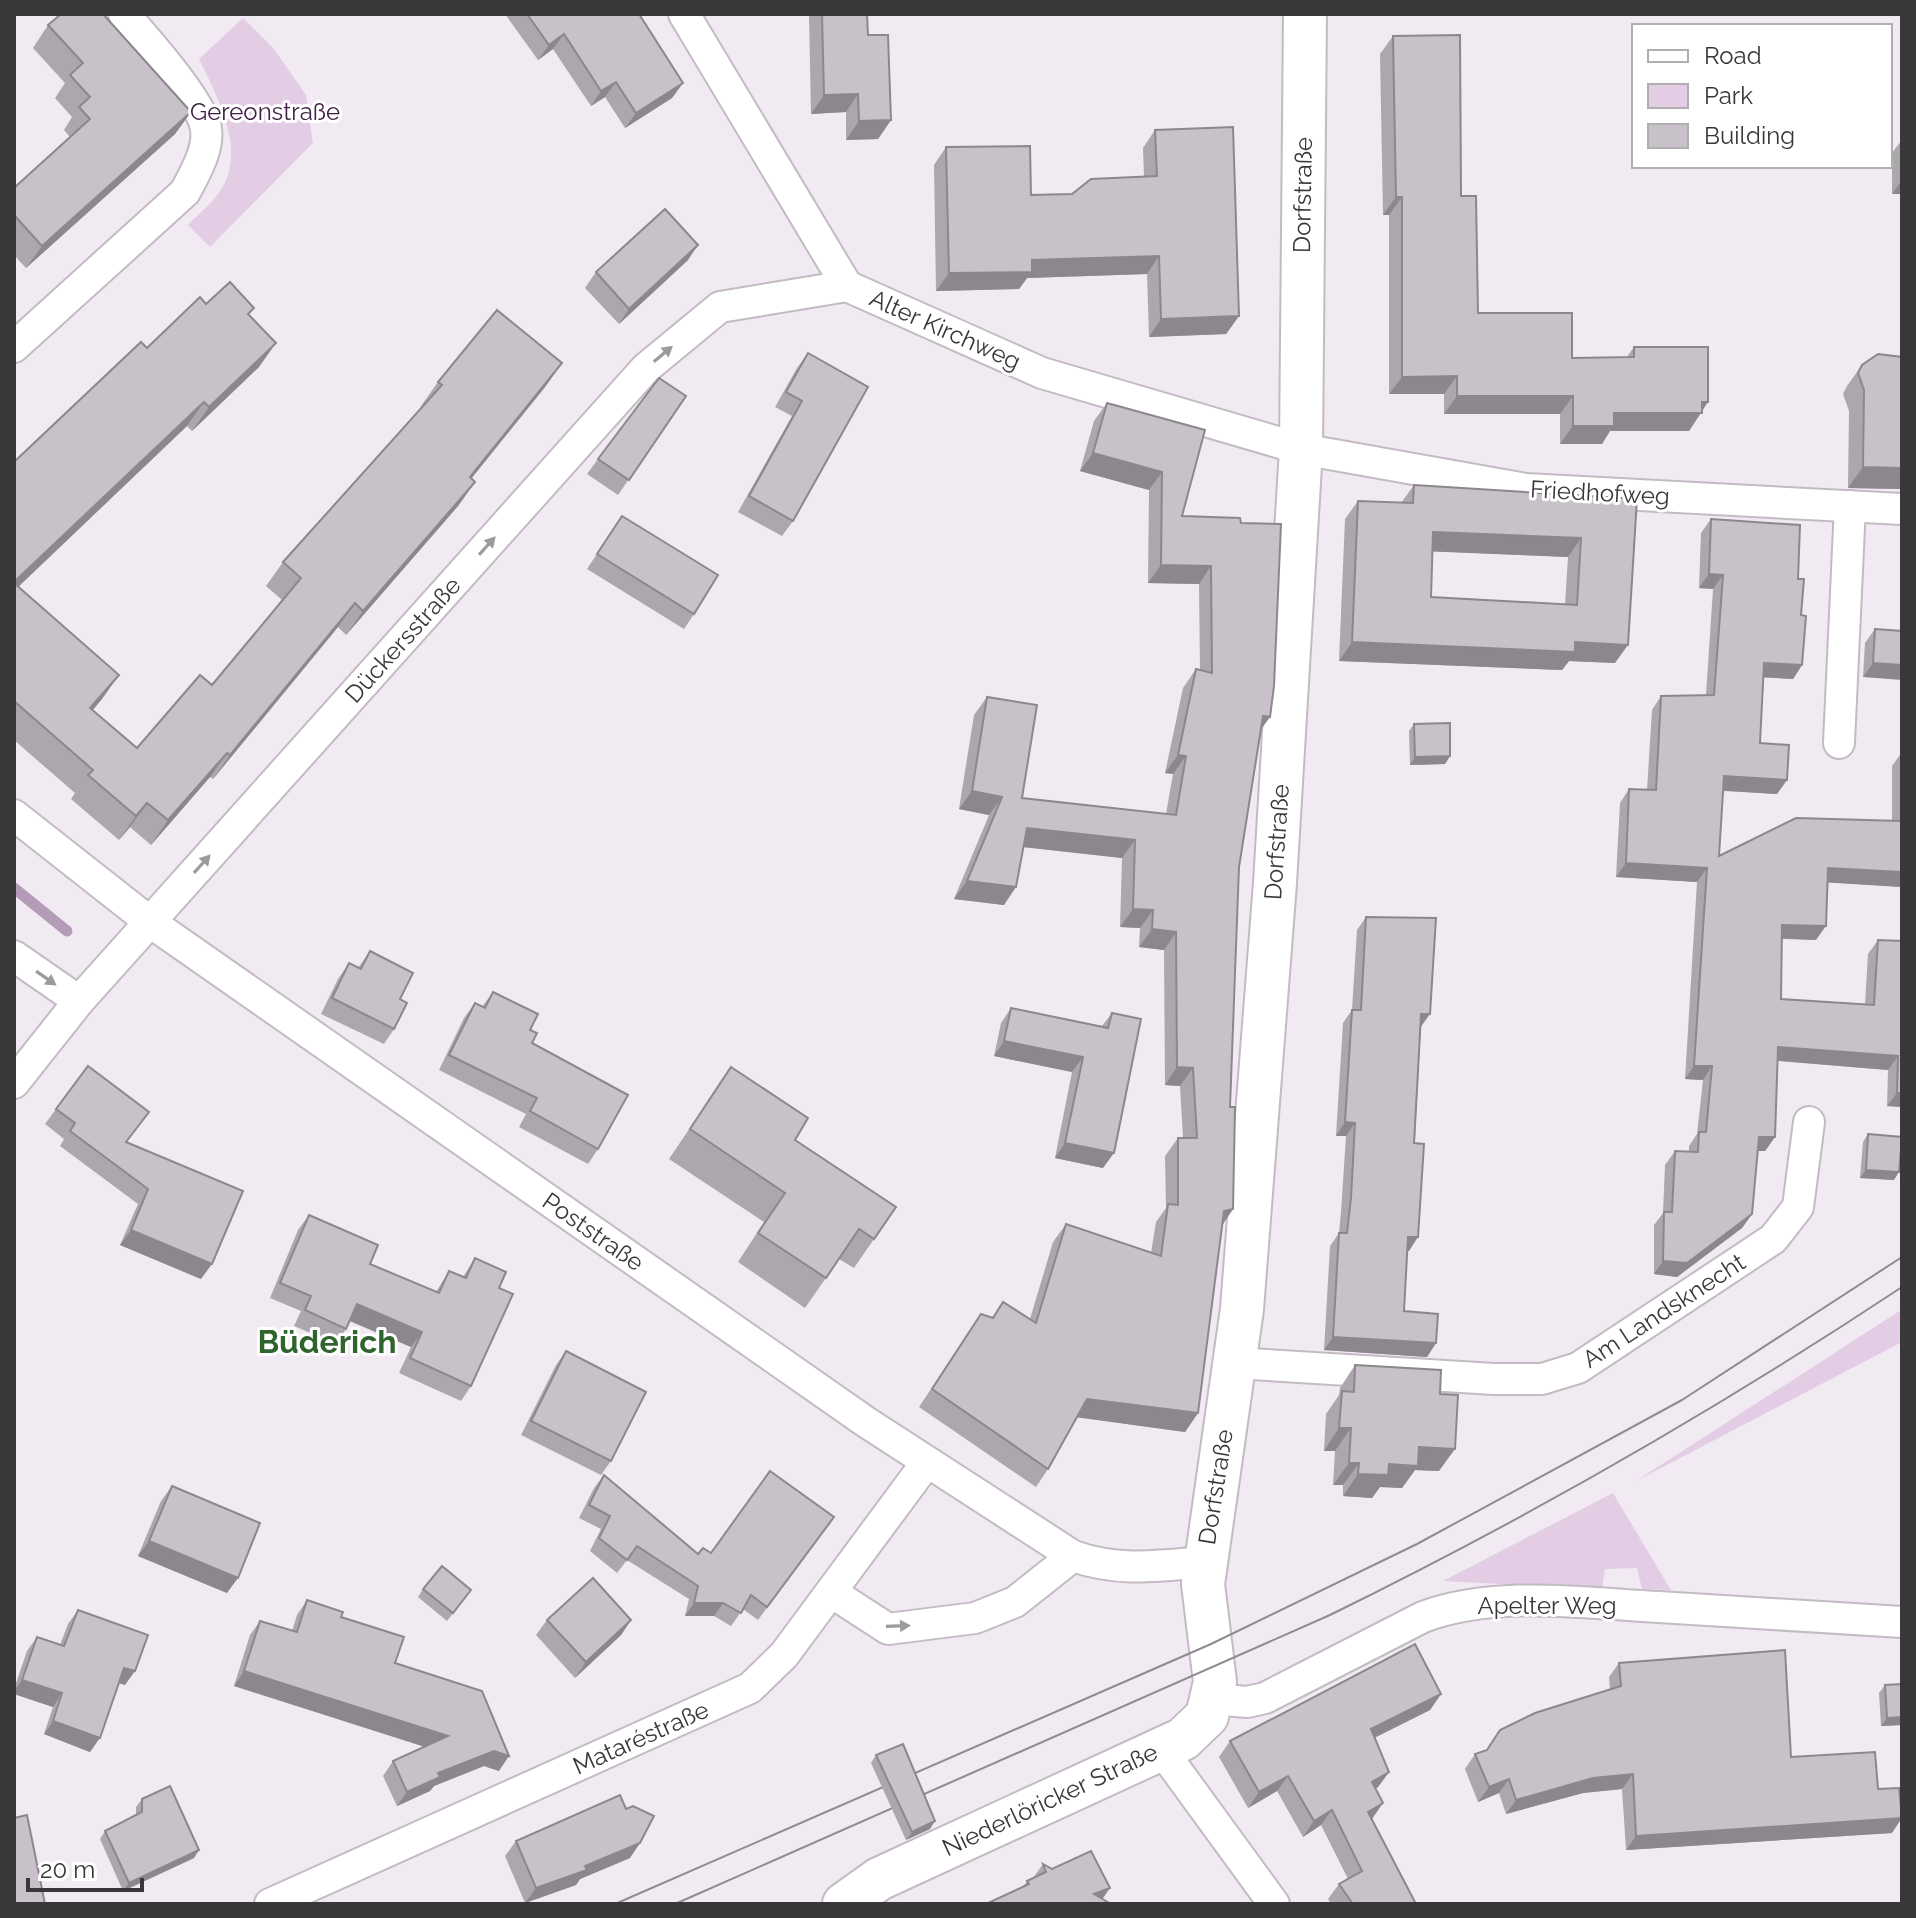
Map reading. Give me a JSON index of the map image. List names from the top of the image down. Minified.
{"streets":{"main road":["Dorfstraße","Niederlöricker Straße"],"street":["Alter Kirchweg","Friedhofweg","Dückersstraße","Poststraße","Am Landsknecht","Apelter Weg","Mataréstraße"]},"crossings":[["Dorfstraße","Alter Kirchweg"],["Dorfstraße","Friedhofweg"],["Dorfstraße","Poststraße"],["Dorfstraße","Am Landsknecht"],["Dorfstraße","Apelter Weg"],["Dorfstraße","Niederlöricker Straße"],["Alter Kirchweg","Friedhofweg"],["Alter Kirchweg","Dückersstraße"],["Dückersstraße","Poststraße"],["Poststraße","Mataréstraße"],["Apelter Weg","Niederlöricker Straße"]],"one_way":["Dückersstraße"],"districts":["Büderich"],"parks":["Gereonstraße"],"legend":["Road","Park","Building"],"scale_bar":"20 m"}
